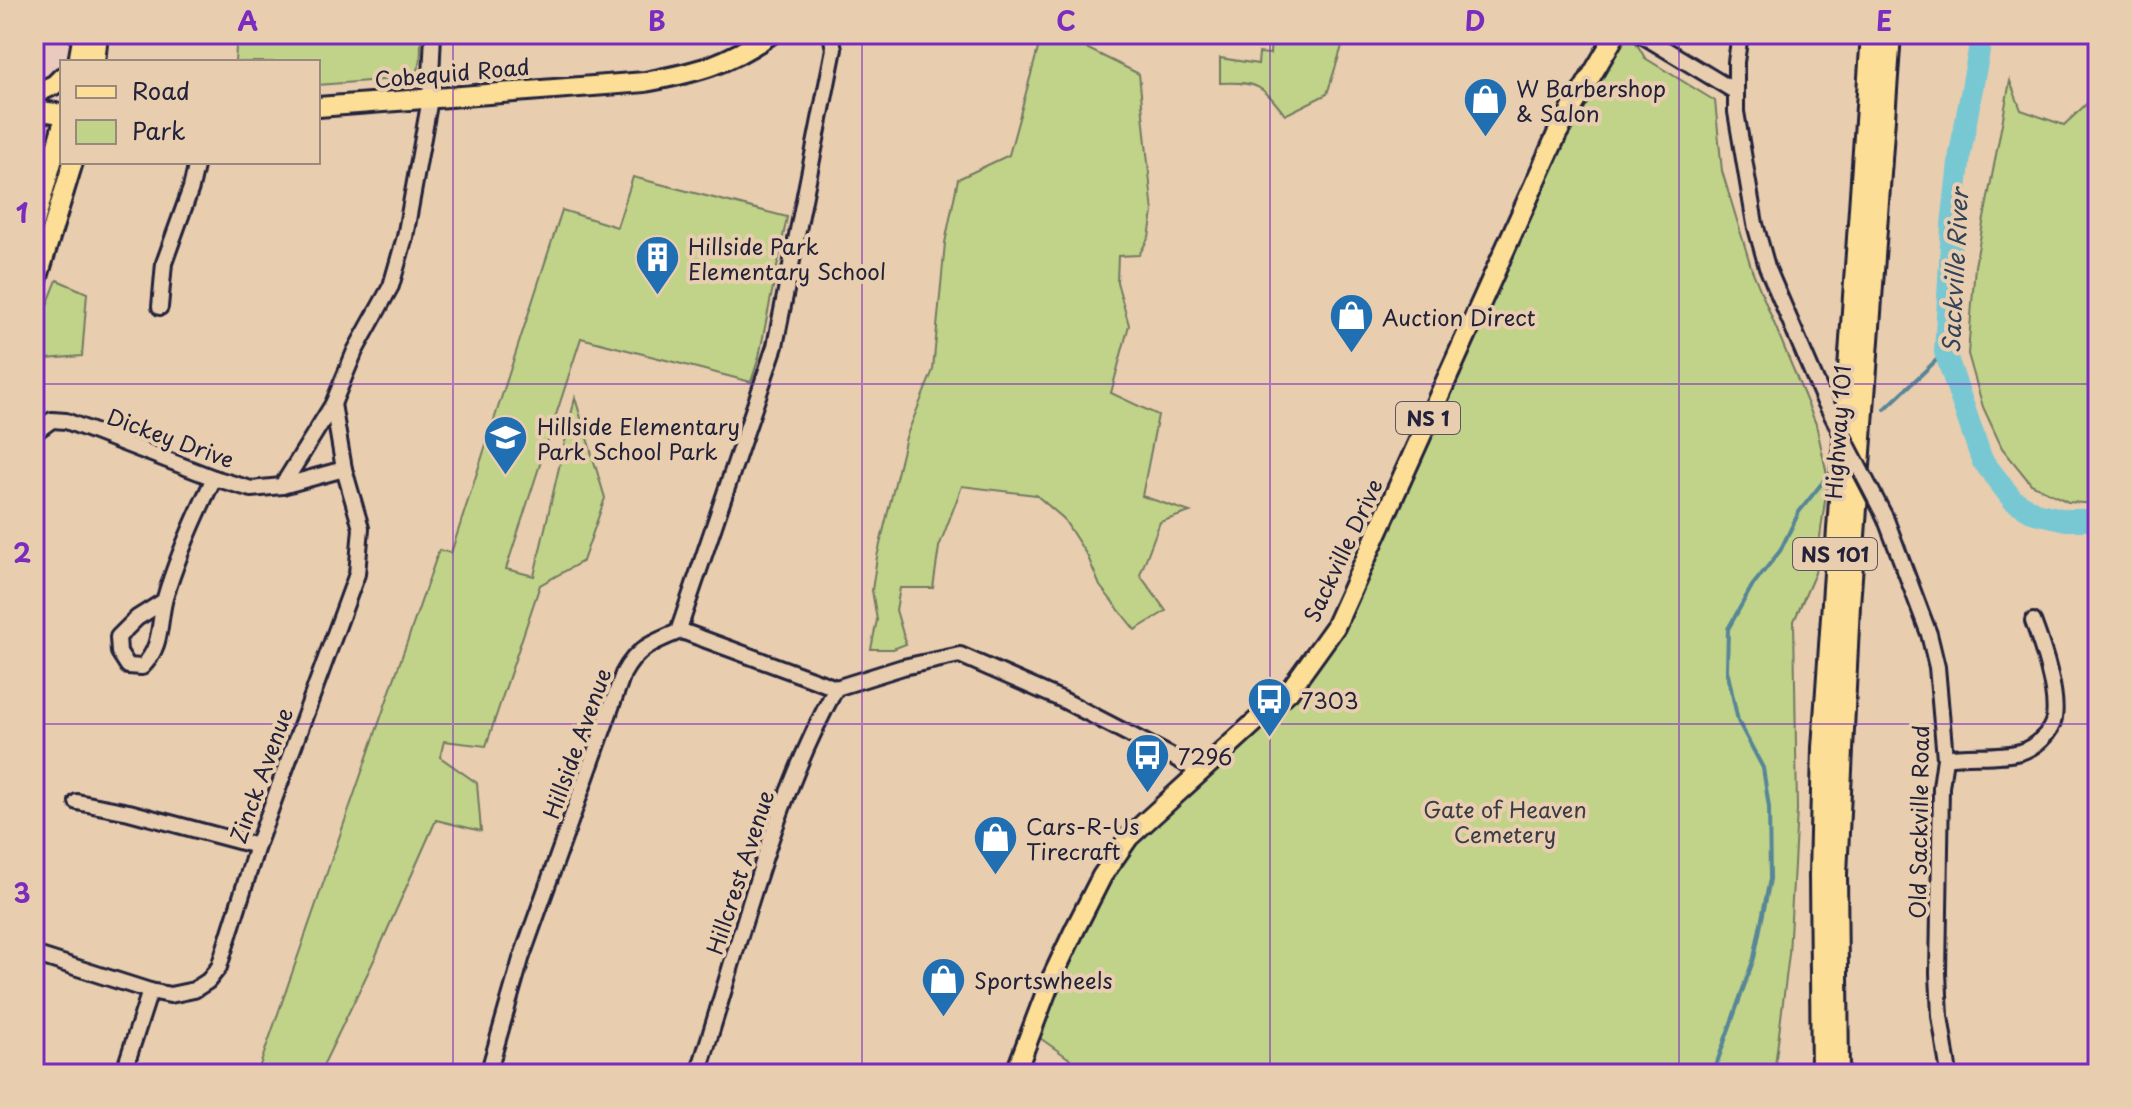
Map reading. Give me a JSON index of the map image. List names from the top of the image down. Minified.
{"streets":{"highway":["Highway 101","NS 101"],"main road":["Cobequid Road","NS 1","Sackville Drive"],"street":["Dickey Drive","Hillside Avenue","Zinck Avenue","Old Sackville Road","Hillcrest Avenue"]},"crossings":[["Dickey Drive","Zinck Avenue"]],"water":["Sackville River"],"parks":["Gate of Heaven Cemetery"],"places":{"shop":["W Barbershop & Salon","Auction Direct","Cars-R-Us Tirecraft","Sportswheels"],"building":["Hillside Park Elementary School"],"school or university":["Hillside Elementary Park School Park"],"bus stop":["7303","7296"]},"legend":["Road","Park"],"grid":{"columns":["A","B","C","D","E"],"rows":["1","2","3"]}}
